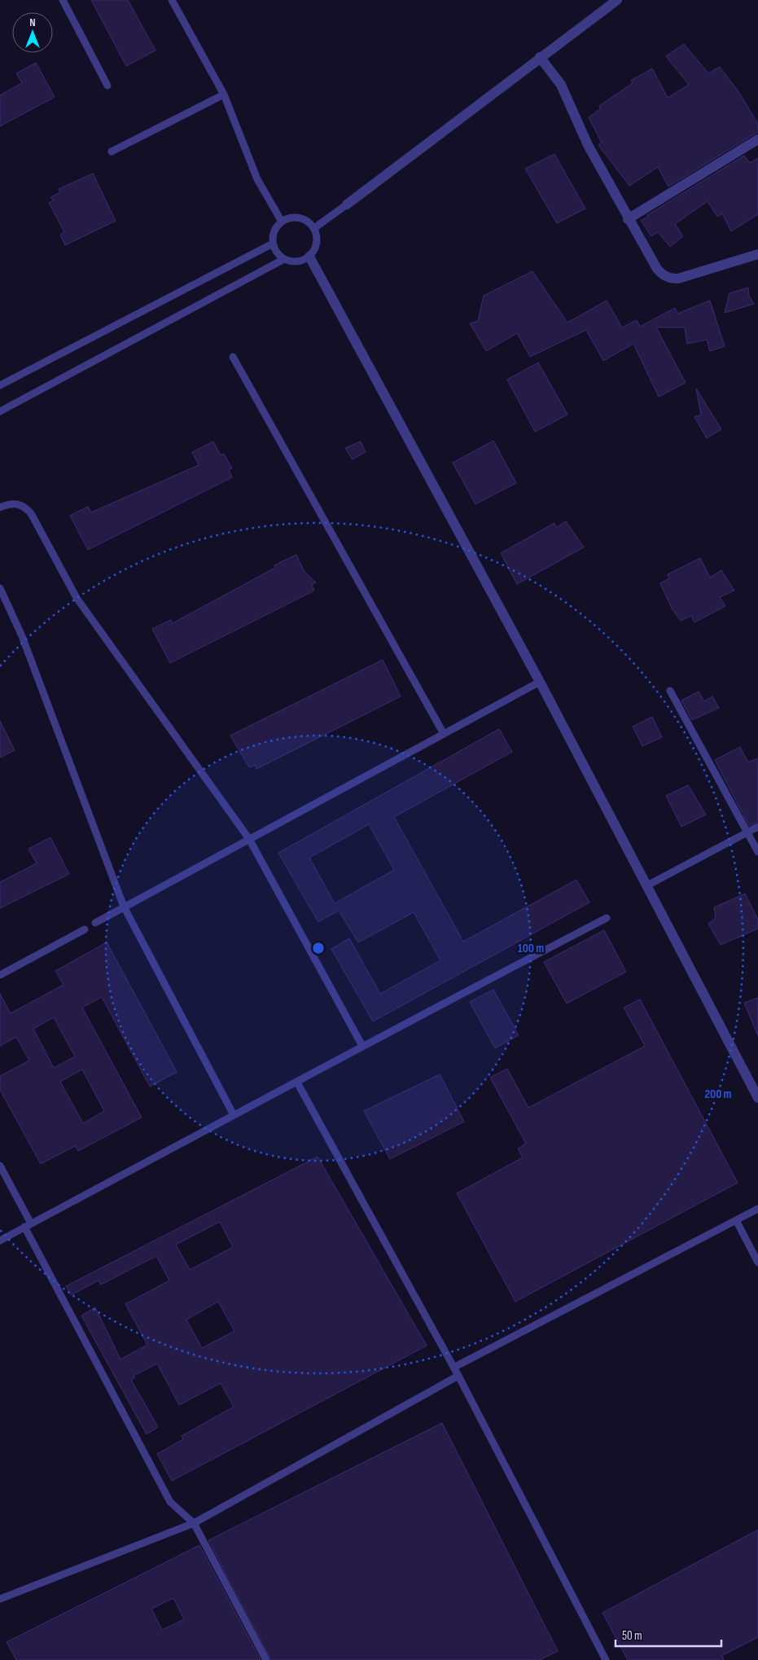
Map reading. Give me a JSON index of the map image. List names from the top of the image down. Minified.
{"scale_bar":"50 m","north":"top","rings":["100 m","200 m"]}
